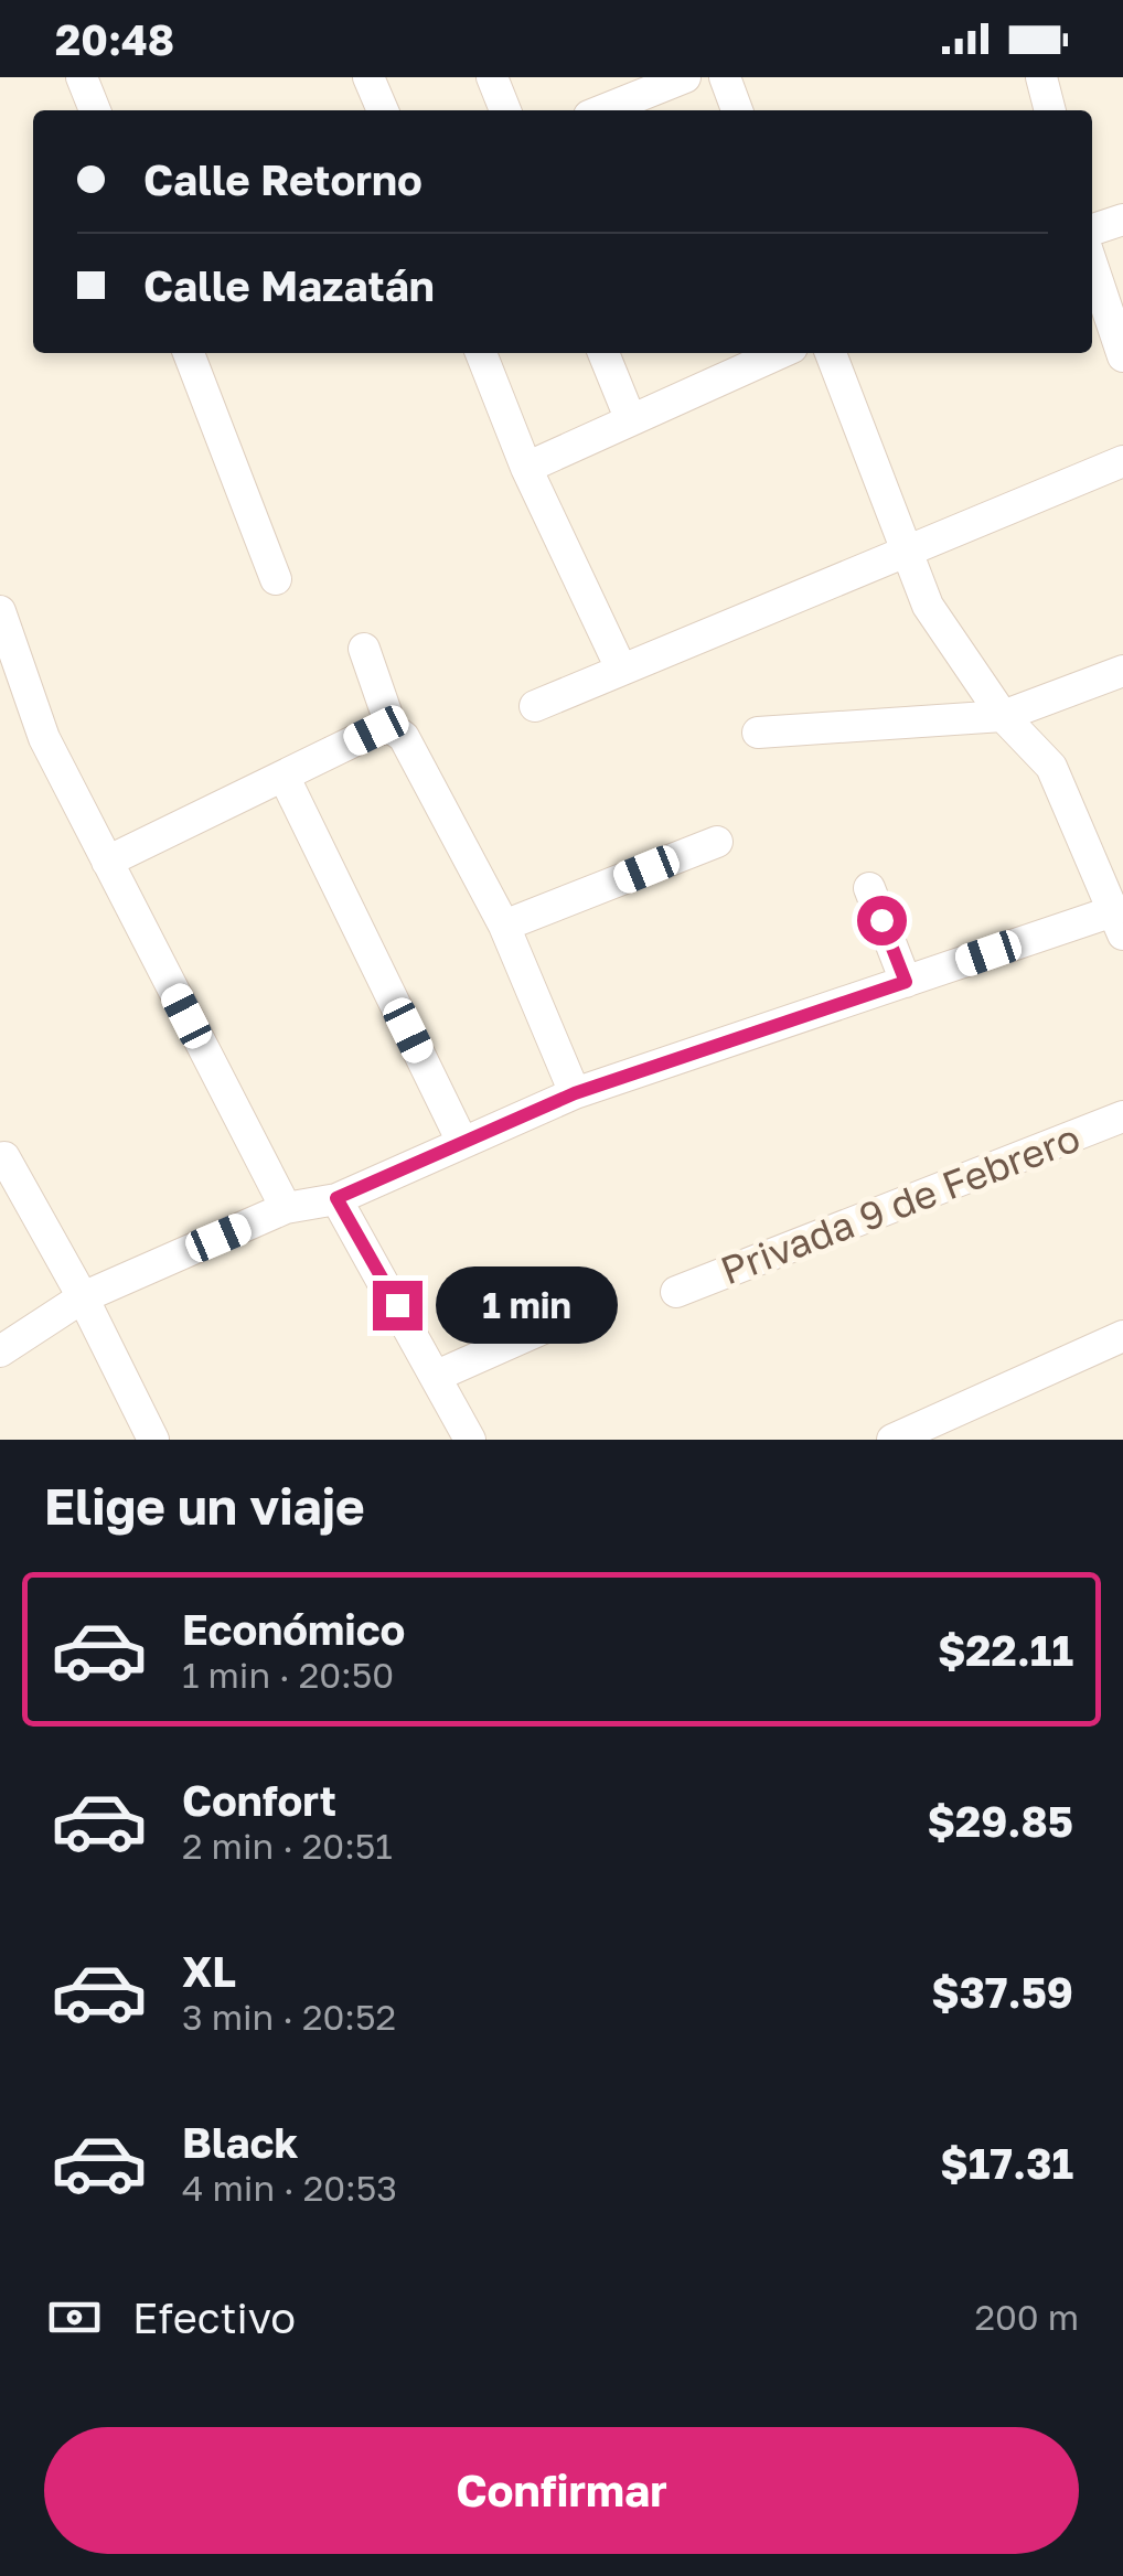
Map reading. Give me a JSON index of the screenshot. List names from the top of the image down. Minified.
{"streets":{"street":["Privada 9 de Febrero"]},"page":{"status":"20:48","banner":["Calle Retorno","Calle Mazatán"],"bubble":"1 min","heading":"Elige un viaje","list":[{"name":"Económico","note":"1 min · 20:50","value":"$22.11"},{"name":"Confort","note":"2 min · 20:51","value":"$29.85"},{"name":"XL","note":"3 min · 20:52","value":"$37.59"},{"name":"Black","note":"4 min · 20:53","value":"$17.31"}],"pay":["Efectivo","200 m"],"buttons":"Confirmar"}}
